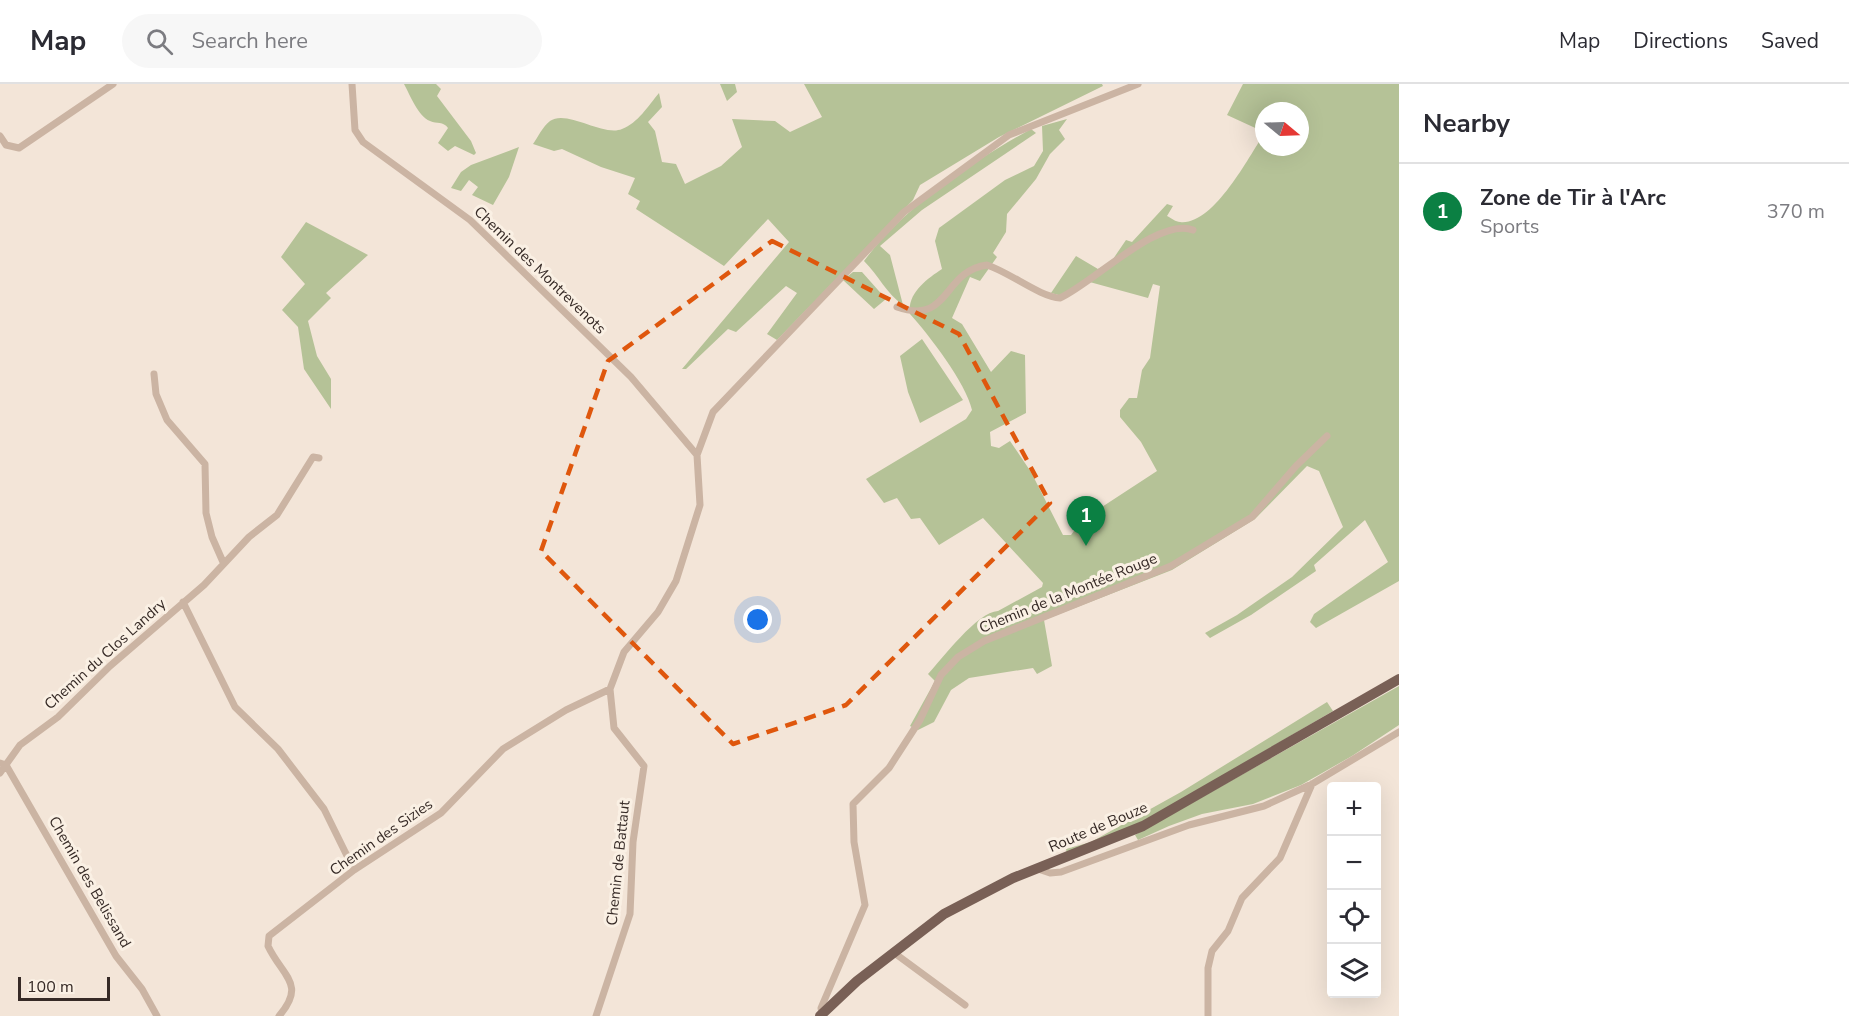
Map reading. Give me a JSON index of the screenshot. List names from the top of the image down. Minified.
{"streets":{"main road":["Route de Bouze"],"street":["Chemin des Montrevenots","Chemin de la Montée Rouge","Chemin du Clos Landry","Chemin des Sizies","Chemin de Battaut","Chemin des Belissand"]},"crossings":[["Chemin de la Montée Rouge","Route de Bouze"],["Chemin du Clos Landry","Chemin des Belissand"],["Chemin des Sizies","Chemin de Battaut"]],"scale_bar":"100 m","north":"right","page":{"header":"Map","search":"Search here","nav":["Map","Directions","Saved"],"heading":"Nearby","list":[{"mark":"1","name":"Zone de Tir à l'Arc","note":"Sports","value":"370 m"}],"pins":"1","map_buttons":["+","−"],"scale":"100 m"}}
